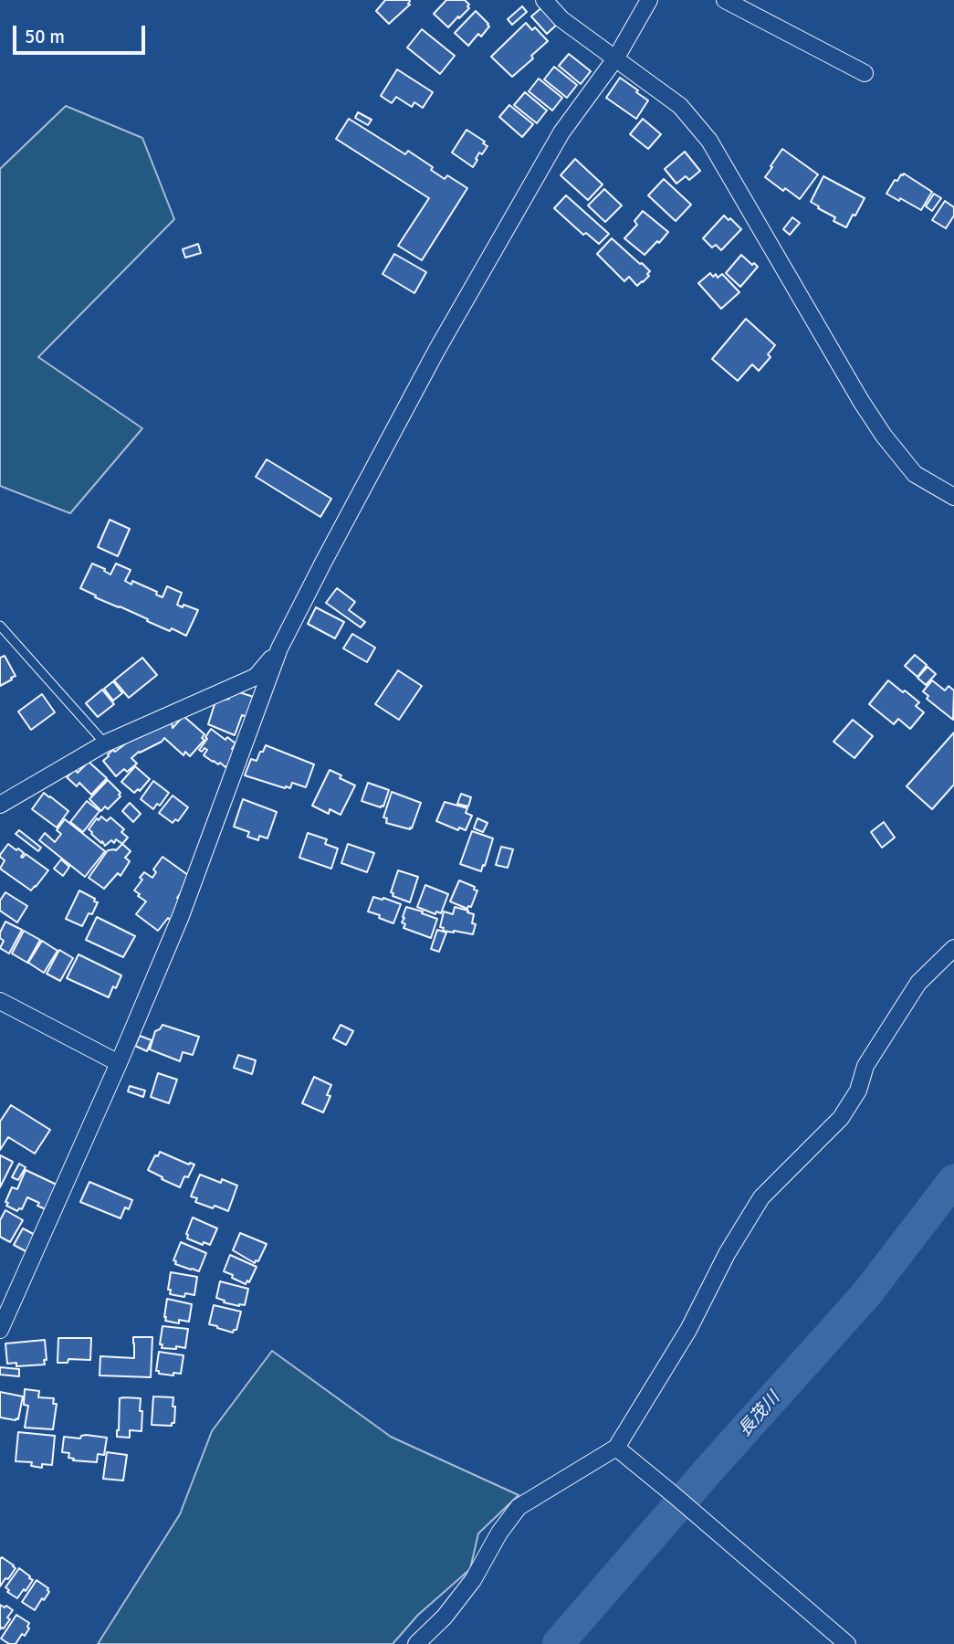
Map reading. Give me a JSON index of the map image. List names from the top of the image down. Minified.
{"water":["長茂川"],"scale_bar":"50 m"}
